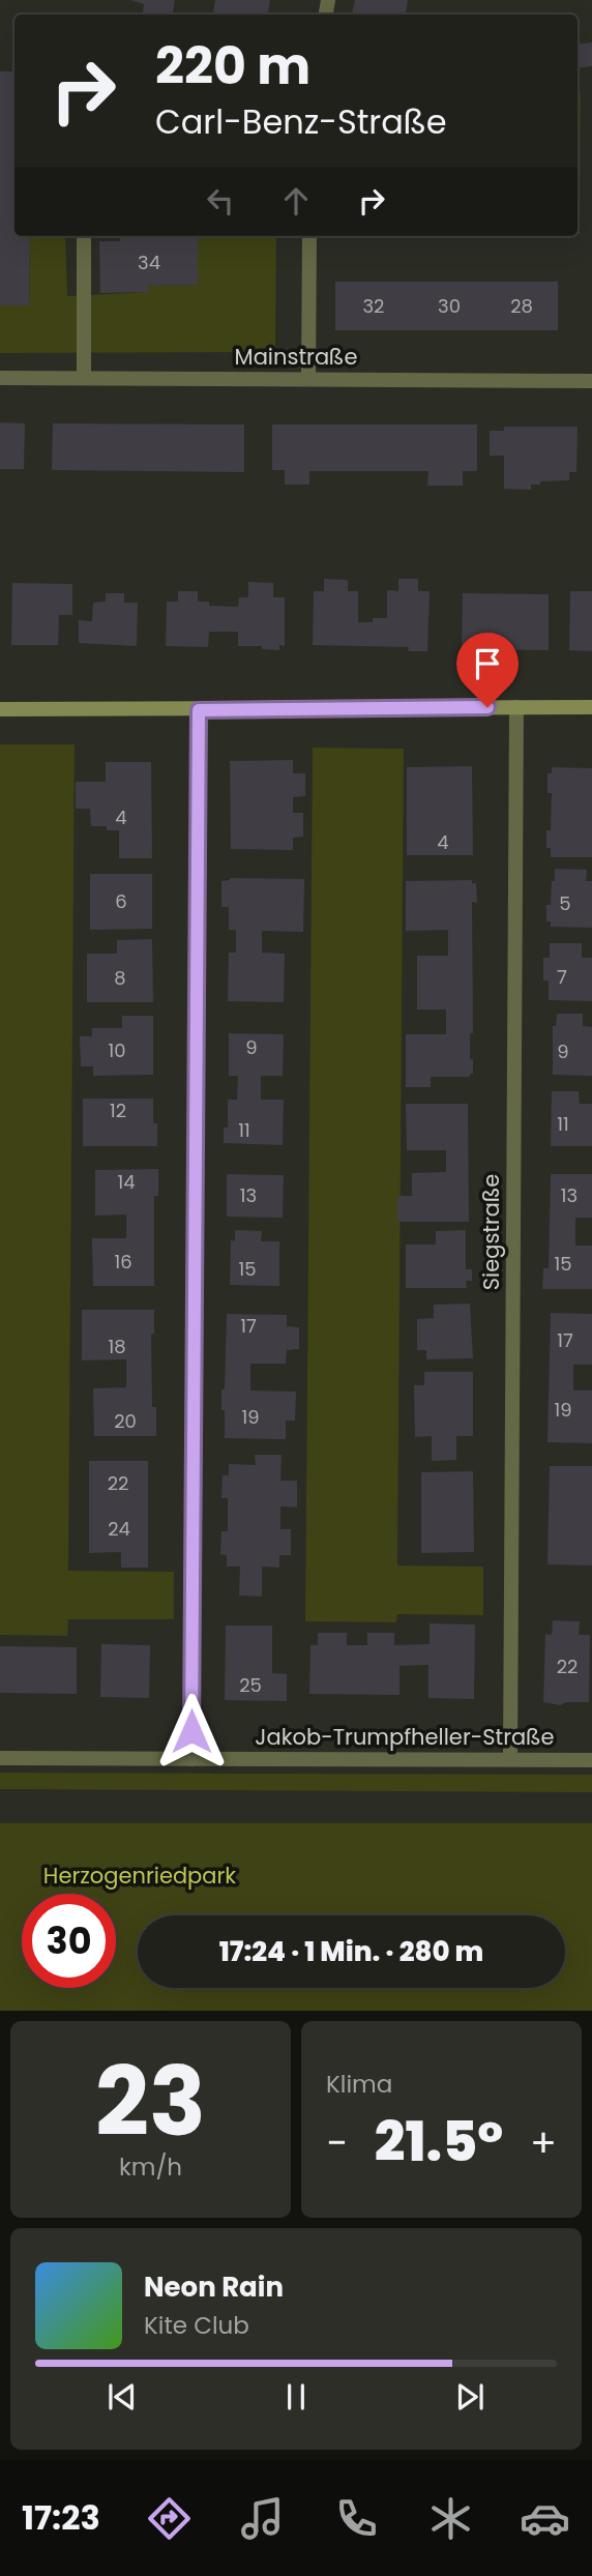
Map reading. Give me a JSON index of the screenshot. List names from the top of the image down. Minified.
{"streets":{"street":["Mainstraße","Siegstraße","Jakob-Trumpfheller-Straße"]},"crossings":[["Siegstraße","Jakob-Trumpfheller-Straße"]],"parks":["Herzogenriedpark"],"house_numbers":["34","32","30","28","4","4","6","5","7","8","9","10","9","12","11","11","14","13","13","16","15","15","17","17","18","19","19","20","22","24","22","25"],"page":{"turn":["220 m","Carl-Benz-Straße"],"limit":"30","trip":"17:24 · 1 Min. · 280 m","tile":[["23","km/h"],"Klima"],"heat":["−","21.5°","+"],"song":["Neon Rain","Kite Club"],"tabs":"17:23"}}
